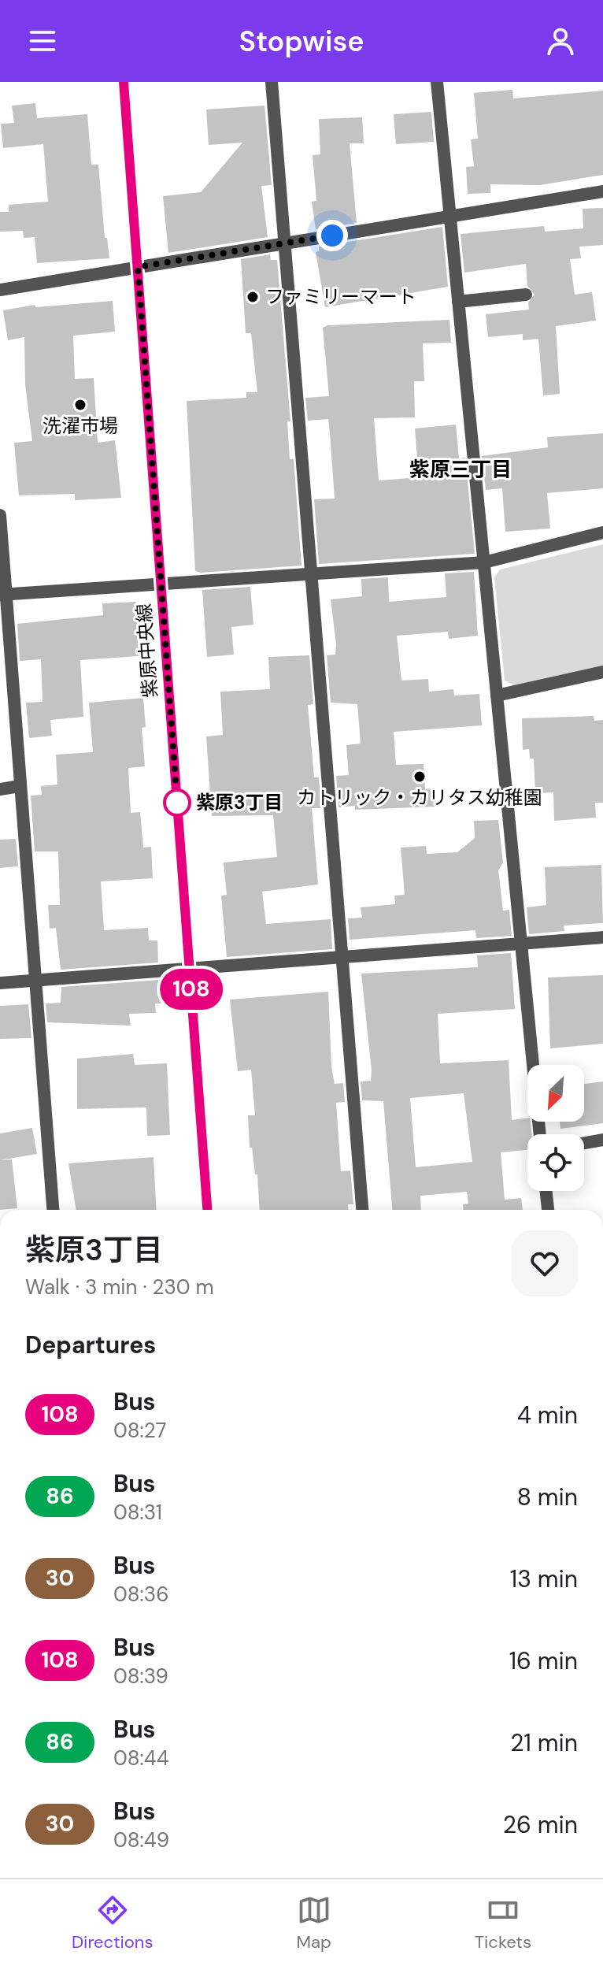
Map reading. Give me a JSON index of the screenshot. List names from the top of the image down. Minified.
{"streets":{"street":["紫原中央線"]},"districts":["紫原三丁目"],"places":["ファミリーマート","洗濯市場","カトリック・カリタス幼稚園","紫原3丁目"],"lines":["bus line 108"],"north":"bottom left","page":{"header":"Stopwise","on_map":"108","heading":[["紫原3丁目","Walk · 3 min · 230 m"],"Departures"],"list":[{"mark":"108","name":"Bus","note":"08:27","value":"4 min"},{"mark":"86","name":"Bus","note":"08:31","value":"8 min"},{"mark":"30","name":"Bus","note":"08:36","value":"13 min"},{"mark":"108","name":"Bus","note":"08:39","value":"16 min"},{"mark":"86","name":"Bus","note":"08:44","value":"21 min"},{"mark":"30","name":"Bus","note":"08:49","value":"26 min"}],"tabs":["Directions","Map","Tickets"]}}
